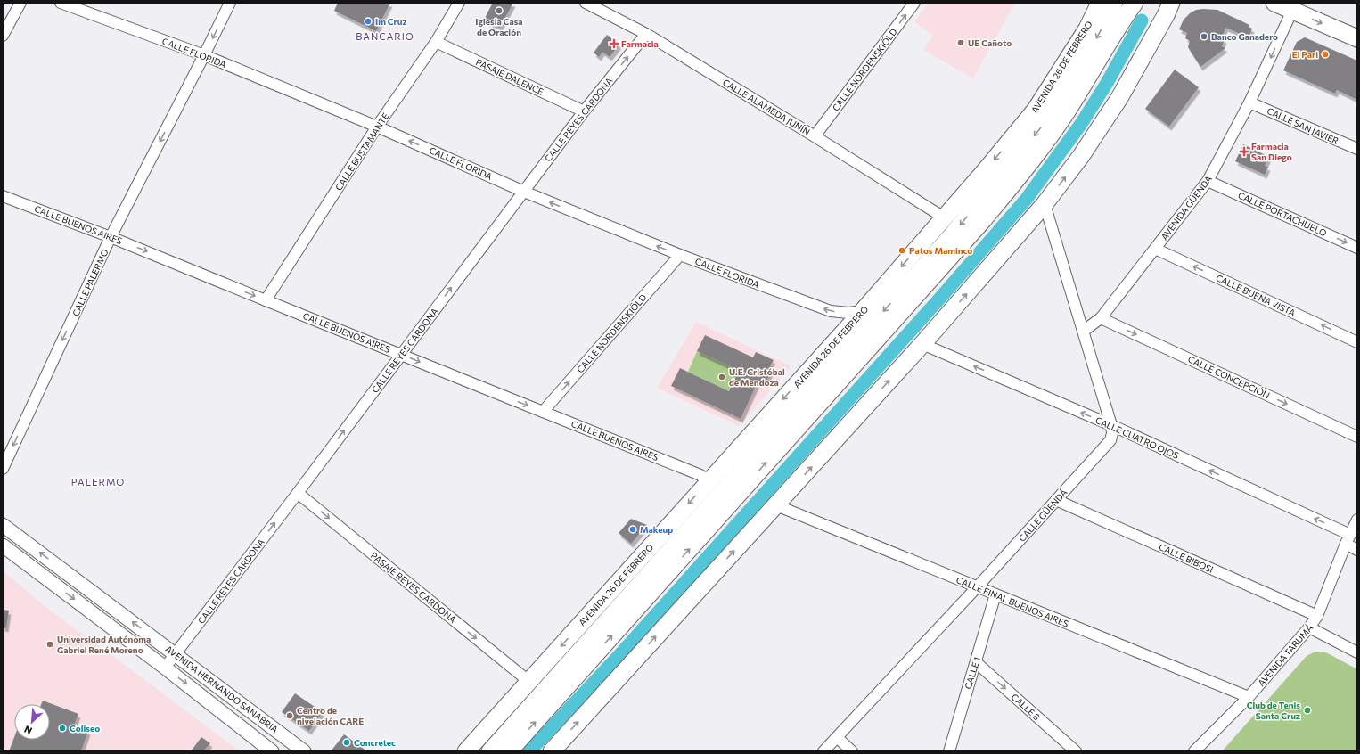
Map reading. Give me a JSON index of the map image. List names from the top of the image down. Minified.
{"streets":{"main road":["AVENIDA 26 DE FEBRERO"],"street":["CALLE FLORIDA","CALLE NORDENSKIÖLD","PASAJE DALENCE","CALLE ALAMEDA JUNÍN","CALLE REYES CARDONA","CALLE SAN JAVIER","CALLE BUSTAMANTE","AVENIDA GÜENDA","CALLE PORTACHUELO","CALLE BUENOS AIRES","CALLE PALERMO","CALLE BUENA VISTA","CALLE CONCEPCIÓN","CALLE CUATRO OJOS","CALLE GÜENDÁ","CALLE BIBOSI","PASAJE REYES CARDONA","CALLE FINAL BUENOS AIRES","AVENIDA TARUMÁ","CALLE 1","AVENIDA HERNANDO SANABRIA","CALLE 8"]},"crossings":[["CALLE FLORIDA","AVENIDA 26 DE FEBRERO"],["CALLE FLORIDA","CALLE NORDENSKIÖLD"],["CALLE FLORIDA","CALLE REYES CARDONA"],["CALLE FLORIDA","CALLE BUSTAMANTE"],["CALLE FLORIDA","CALLE PALERMO"],["AVENIDA 26 DE FEBRERO","CALLE ALAMEDA JUNÍN"],["AVENIDA 26 DE FEBRERO","CALLE BUENOS AIRES"],["AVENIDA 26 DE FEBRERO","PASAJE REYES CARDONA"],["CALLE NORDENSKIÖLD","CALLE ALAMEDA JUNÍN"],["CALLE NORDENSKIÖLD","CALLE BUENOS AIRES"],["PASAJE DALENCE","CALLE REYES CARDONA"],["PASAJE DALENCE","CALLE BUSTAMANTE"],["CALLE ALAMEDA JUNÍN","CALLE REYES CARDONA"],["CALLE REYES CARDONA","CALLE BUENOS AIRES"],["CALLE REYES CARDONA","PASAJE REYES CARDONA"],["CALLE REYES CARDONA","AVENIDA HERNANDO SANABRIA"],["CALLE SAN JAVIER","AVENIDA GÜENDA"],["CALLE BUSTAMANTE","CALLE BUENOS AIRES"],["AVENIDA GÜENDA","CALLE PORTACHUELO"],["AVENIDA GÜENDA","CALLE BUENA VISTA"],["AVENIDA GÜENDA","CALLE CONCEPCIÓN"],["AVENIDA GÜENDA","CALLE GÜENDÁ"],["CALLE BUENOS AIRES","CALLE PALERMO"],["CALLE CUATRO OJOS","CALLE GÜENDÁ"],["CALLE CUATRO OJOS","AVENIDA TARUMÁ"],["CALLE GÜENDÁ","CALLE BIBOSI"],["CALLE GÜENDÁ","CALLE FINAL BUENOS AIRES"],["CALLE BIBOSI","AVENIDA TARUMÁ"],["CALLE FINAL BUENOS AIRES","AVENIDA TARUMÁ"],["CALLE FINAL BUENOS AIRES","CALLE 1"],["CALLE 1","CALLE 8"]],"one_way":["CALLE FLORIDA","CALLE NORDENSKIÖLD","CALLE REYES CARDONA","CALLE PORTACHUELO","CALLE BUENOS AIRES","CALLE PALERMO","CALLE BUENA VISTA","CALLE CONCEPCIÓN","CALLE CUATRO OJOS","PASAJE REYES CARDONA","CALLE 8"],"districts":["BANCARIO","PALERMO"],"places":{"other":["Iglesia Casa de Oración","Im Cruz","Banco Ganadero","UE Cañoto","El Pari","Patos Maminco","U.E. Cristóbal de Mendoza","Makeup","Universidad Autónoma Gabriel René Moreno","Club de Tenis Santa Cruz","Centro de nivelación CARE","Coliseo","Concretec"],"health":["Farmacia","Farmacia San Diego"]},"north":"bottom left"}
